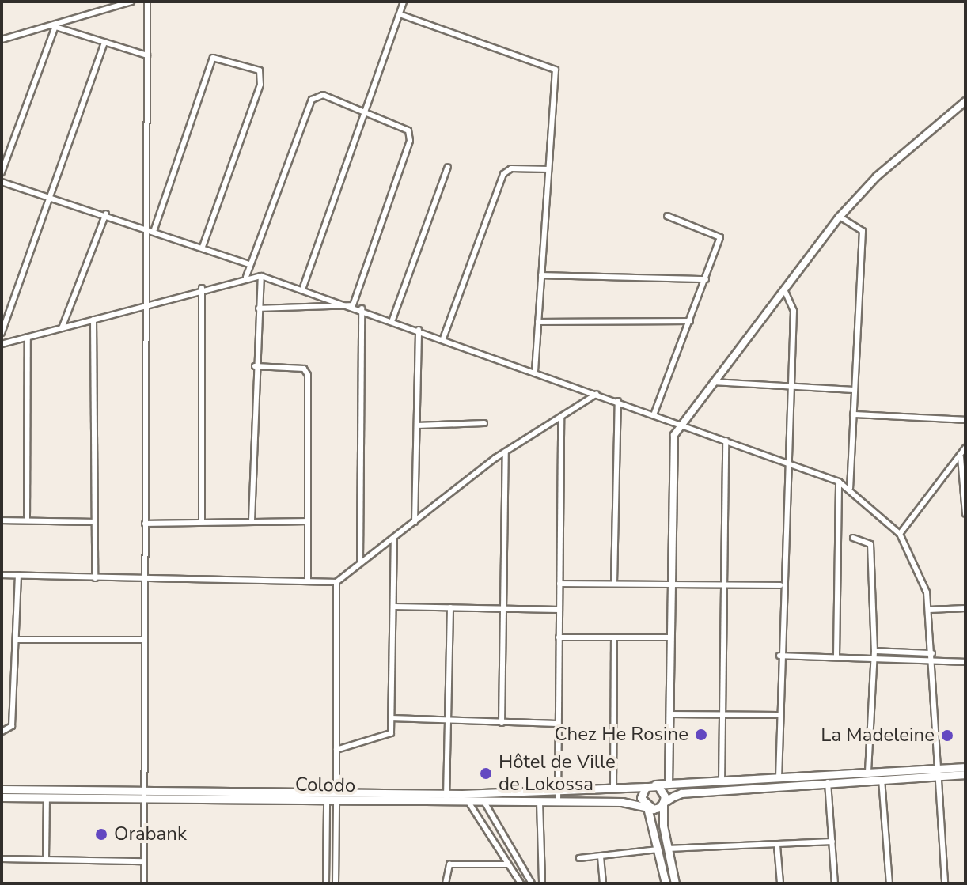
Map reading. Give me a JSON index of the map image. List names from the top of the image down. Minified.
{"streets":{"main road":["Colodo"]},"places":["Chez He Rosine","La Madeleine","Hôtel de Ville de Lokossa","Orabank"]}
